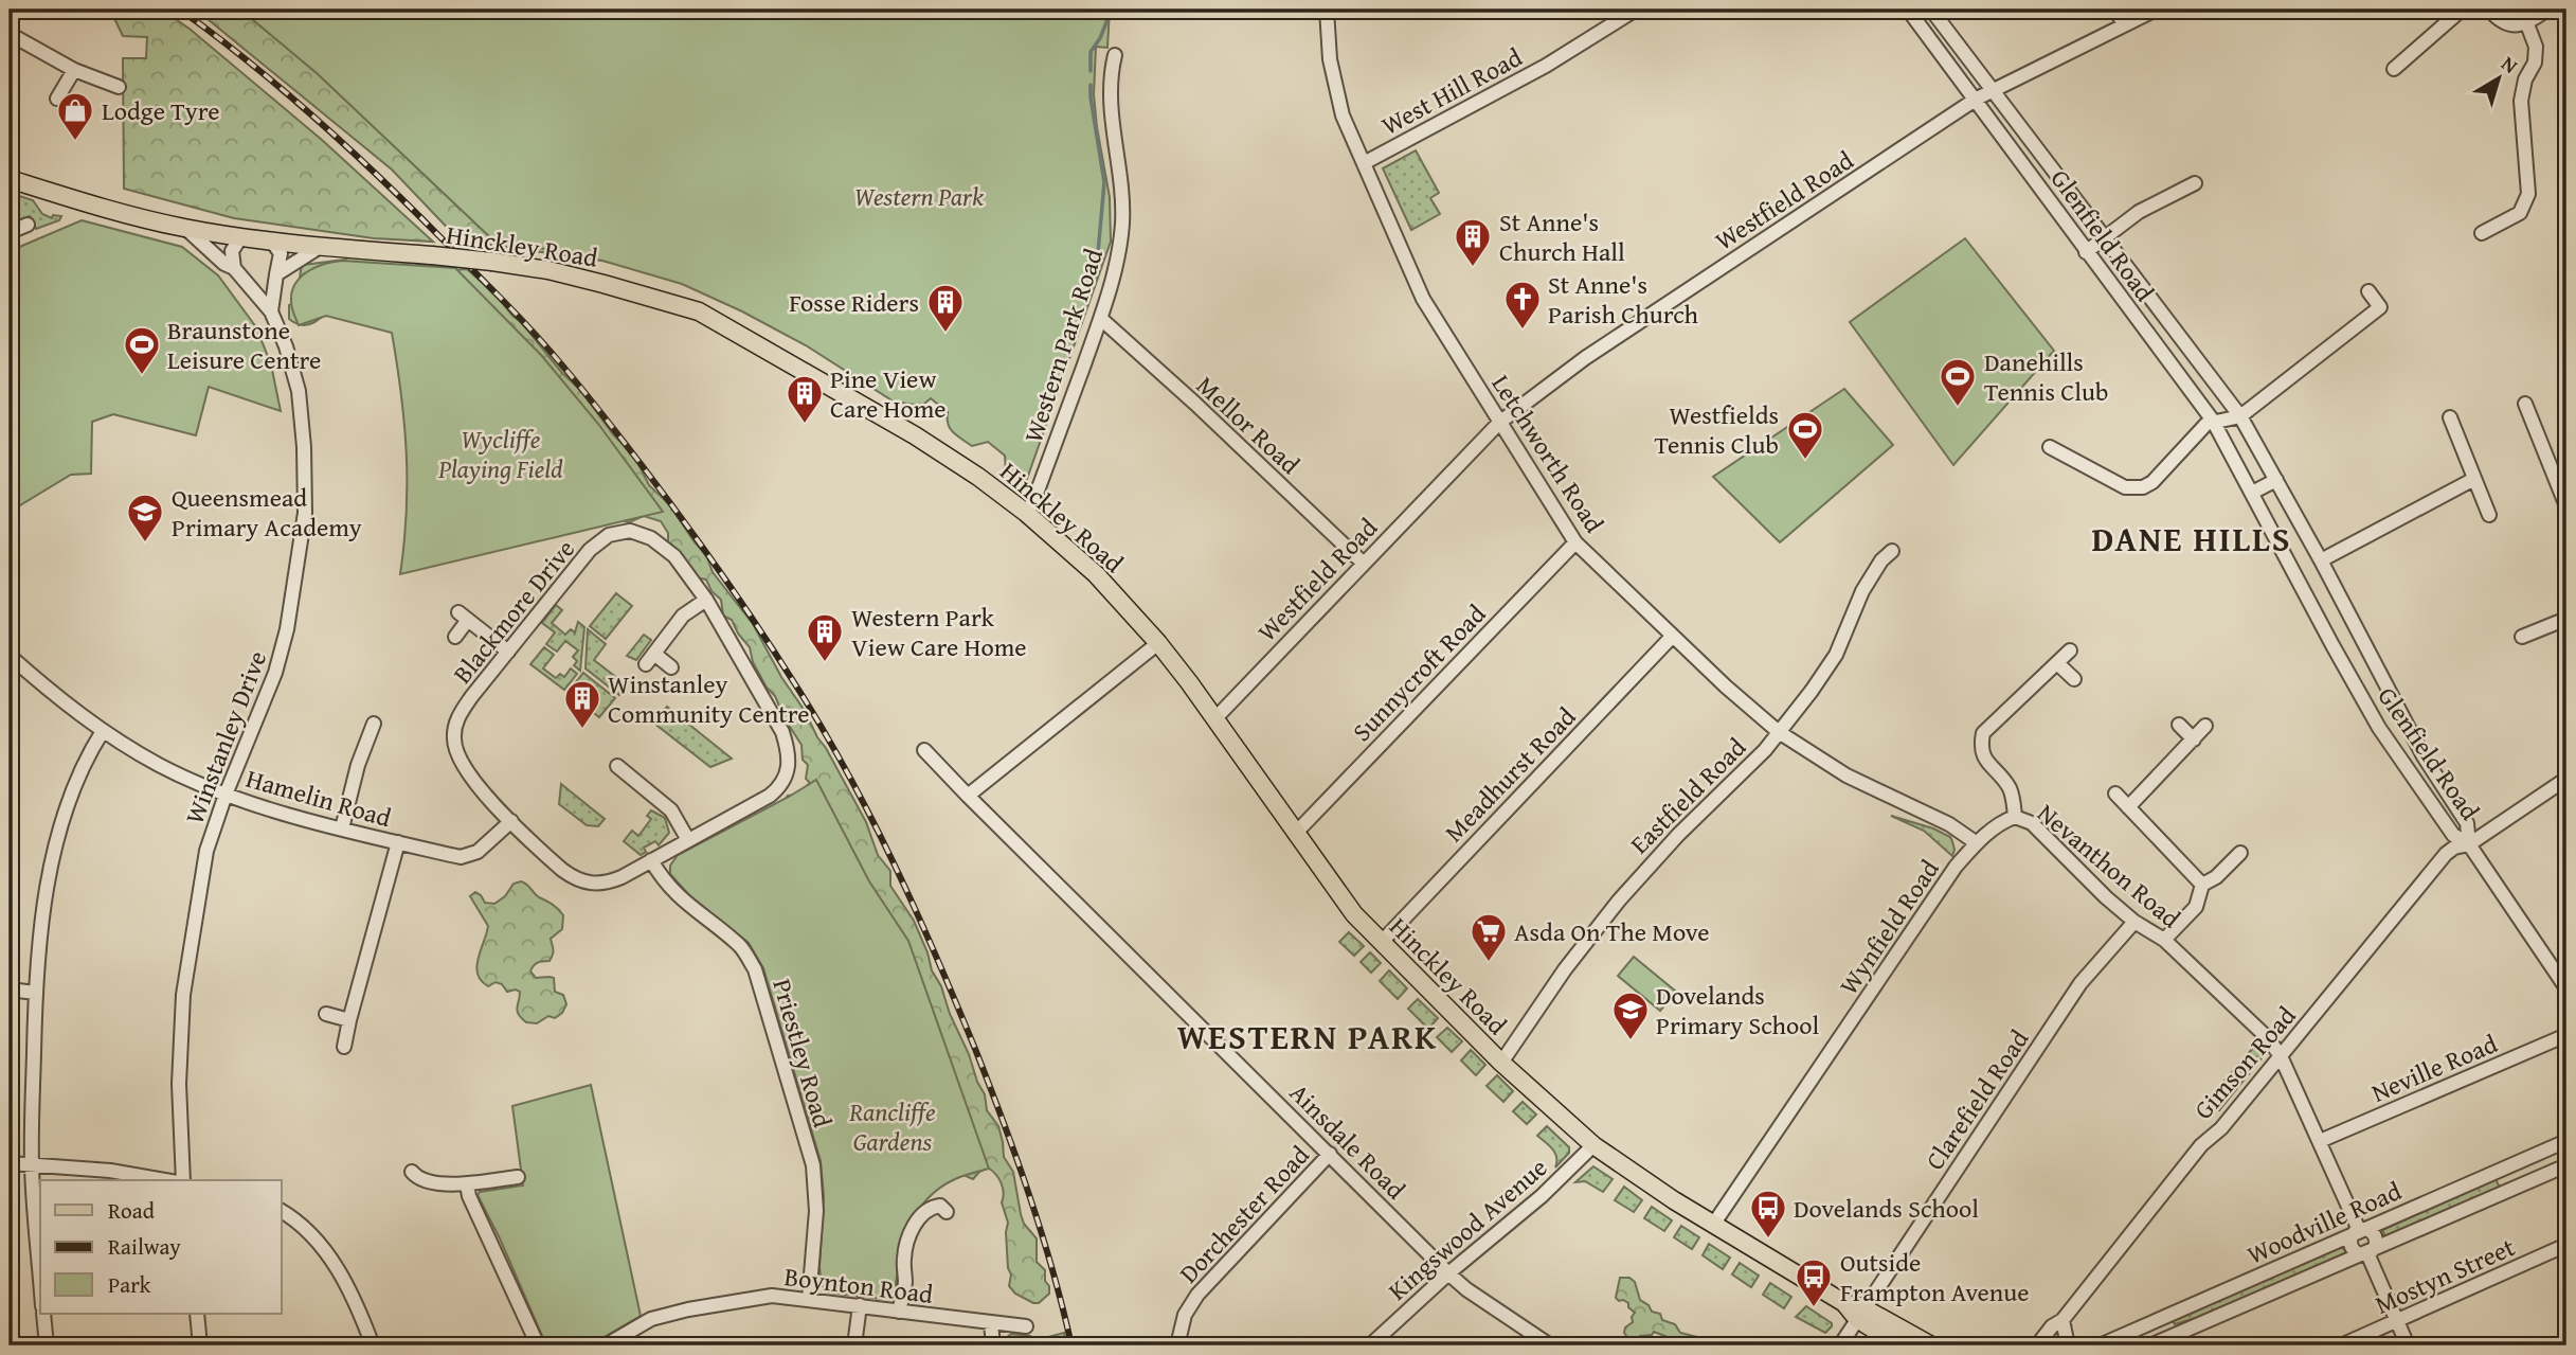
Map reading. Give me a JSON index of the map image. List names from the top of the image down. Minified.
{"streets":{"main road":["Hinckley Road"],"street":["West Hill Road","Westfield Road","Glenfield Road","Western Park Road","Mellor Road","Letchworth Road","Blackmore Drive","Sunnycroft Road","Winstanley Drive","Meadhurst Road","Eastfield Road","Hamelin Road","Nevanthon Road","Wynfield Road","Priestley Road","Gimson Road","Neville Road","Clarefield Road","Ainsdale Road","Dorchester Road","Woodville Road","Kingswood Avenue","Mostyn Street","Boynton Road"]},"crossings":[["West Hill Road","Letchworth Road"],["Westfield Road","Glenfield Road"],["Westfield Road","Hinckley Road"],["Westfield Road","Mellor Road"],["Westfield Road","Letchworth Road"],["Glenfield Road","Gimson Road"],["Hinckley Road","Western Park Road"],["Hinckley Road","Sunnycroft Road"],["Hinckley Road","Winstanley Drive"],["Hinckley Road","Meadhurst Road"],["Hinckley Road","Eastfield Road"],["Hinckley Road","Wynfield Road"],["Hinckley Road","Clarefield Road"],["Hinckley Road","Kingswood Avenue"],["Western Park Road","Mellor Road"],["Letchworth Road","Sunnycroft Road"],["Letchworth Road","Meadhurst Road"],["Letchworth Road","Eastfield Road"],["Letchworth Road","Wynfield Road"],["Blackmore Drive","Hamelin Road"],["Blackmore Drive","Priestley Road"],["Winstanley Drive","Hamelin Road"],["Nevanthon Road","Wynfield Road"],["Nevanthon Road","Gimson Road"],["Nevanthon Road","Neville Road"],["Nevanthon Road","Clarefield Road"],["Nevanthon Road","Woodville Road"],["Priestley Road","Boynton Road"],["Ainsdale Road","Dorchester Road"],["Ainsdale Road","Kingswood Avenue"]],"districts":["DANE HILLS","WESTERN PARK"],"parks":["Western Park","Wycliffe Playing Field","Rancliffe Gardens"],"places":{"shop":["Lodge Tyre"],"building":["St Anne's Church Hall","Fosse Riders","Pine View Care Home","Western Park View Care Home","Winstanley Community Centre"],"church":["St Anne's Parish Church"],"sports":["Braunstone Leisure Centre","Danehills Tennis Club","Westfields Tennis Club"],"school or university":["Queensmead Primary Academy","Dovelands Primary School"],"supermarket":["Asda On The Move"],"bus stop":["Dovelands School","Outside Frampton Avenue"]},"legend":["Road","Railway","Park"],"north":"top right"}
